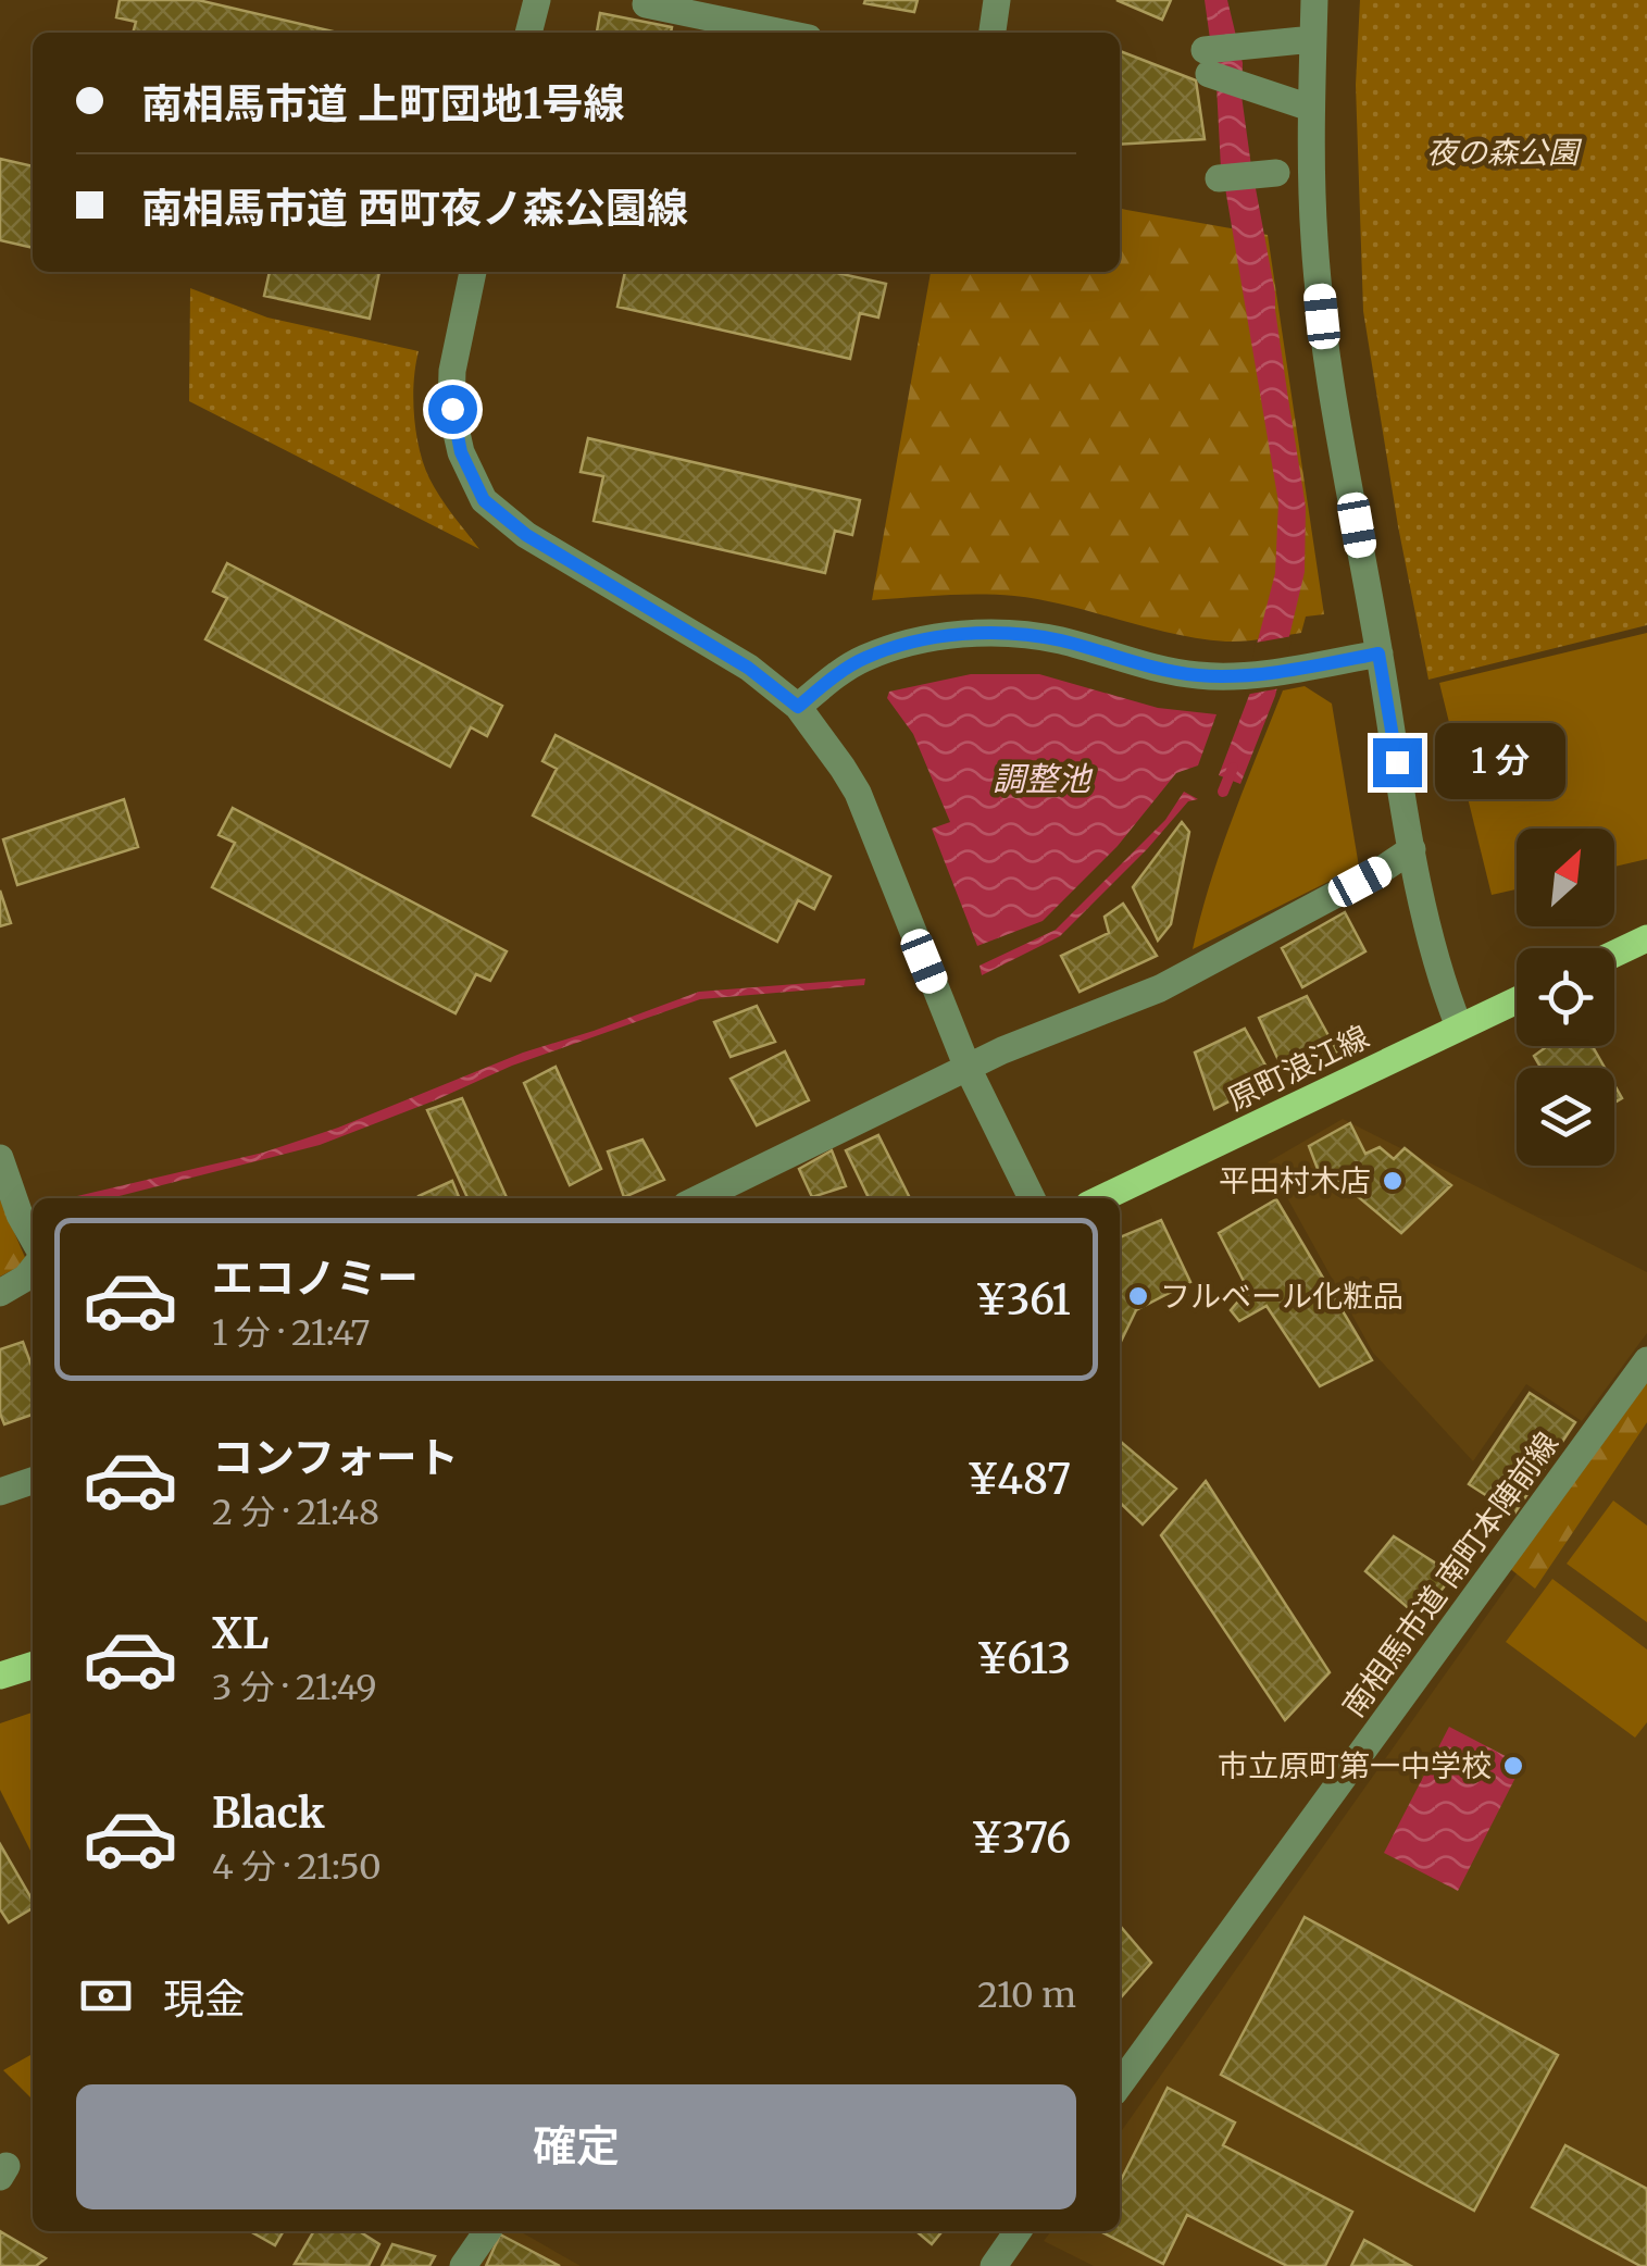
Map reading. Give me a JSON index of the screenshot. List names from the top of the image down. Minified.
{"streets":{"main road":["原町浪江線"],"street":["南相馬市道 南町本陣前線"]},"water":["調整池"],"parks":["夜の森公園"],"places":["平田村木店","フルベール化粧品","市立原町第一中学校"],"north":"top right","page":{"banner":["南相馬市道 上町団地1号線","南相馬市道 西町夜ノ森公園線"],"bubble":"1 分","list":[{"name":"エコノミー","note":"1 分 · 21:47","value":"¥361"},{"name":"コンフォート","note":"2 分 · 21:48","value":"¥487"},{"name":"XL","note":"3 分 · 21:49","value":"¥613"},{"name":"Black","note":"4 分 · 21:50","value":"¥376"}],"pay":["現金","210 m"],"buttons":"確定"}}
